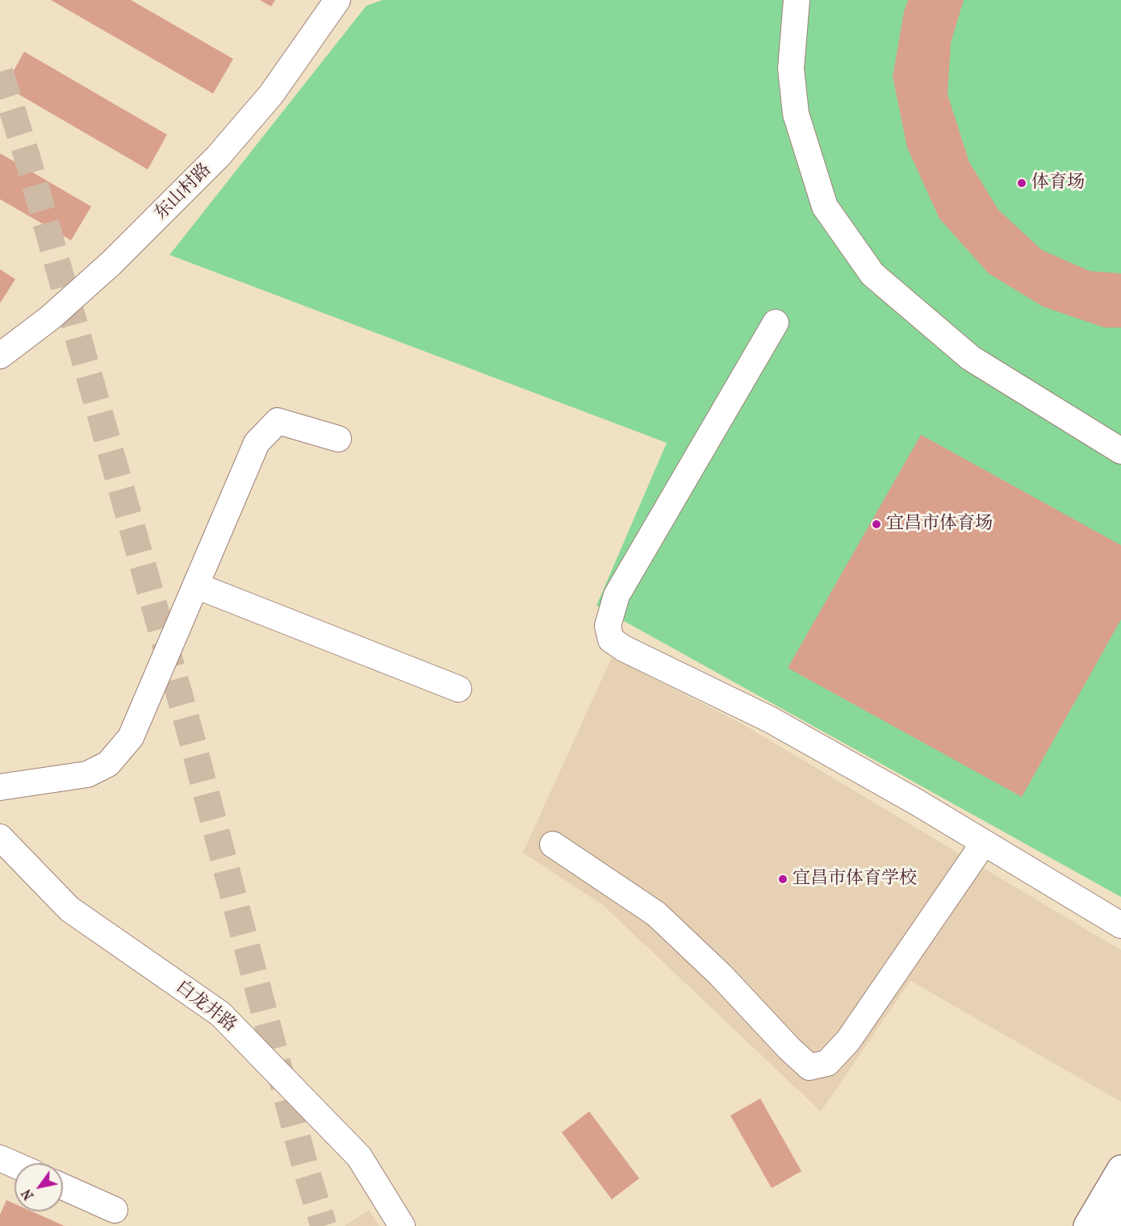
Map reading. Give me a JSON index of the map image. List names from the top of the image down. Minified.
{"streets":{"street":["东山村路","白龙井路"]},"places":["体育场","宜昌市体育场","宜昌市体育学校"],"north":"bottom left"}
